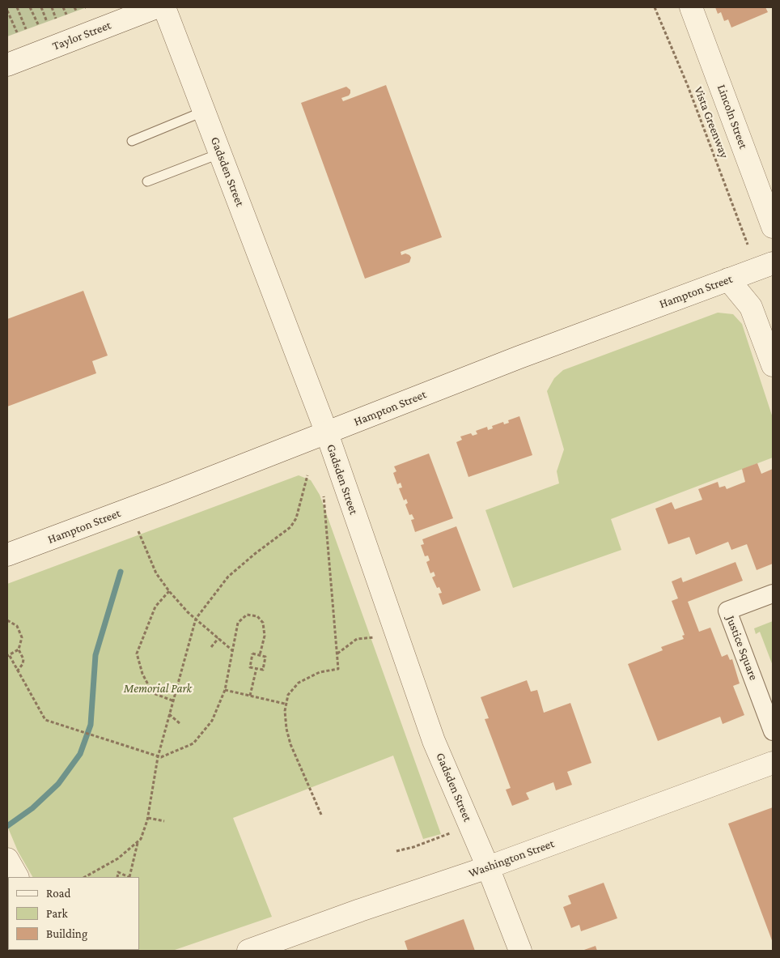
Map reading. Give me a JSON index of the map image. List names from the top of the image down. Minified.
{"streets":{"street":["Taylor Street","Lincoln Street","Gadsden Street","Hampton Street","Justice Square","Washington Street"],"path":["Vista Greenway"]},"crossings":[["Gadsden Street","Hampton Street"],["Gadsden Street","Washington Street"]],"parks":["Memorial Park"],"legend":["Road","Park","Building"]}
